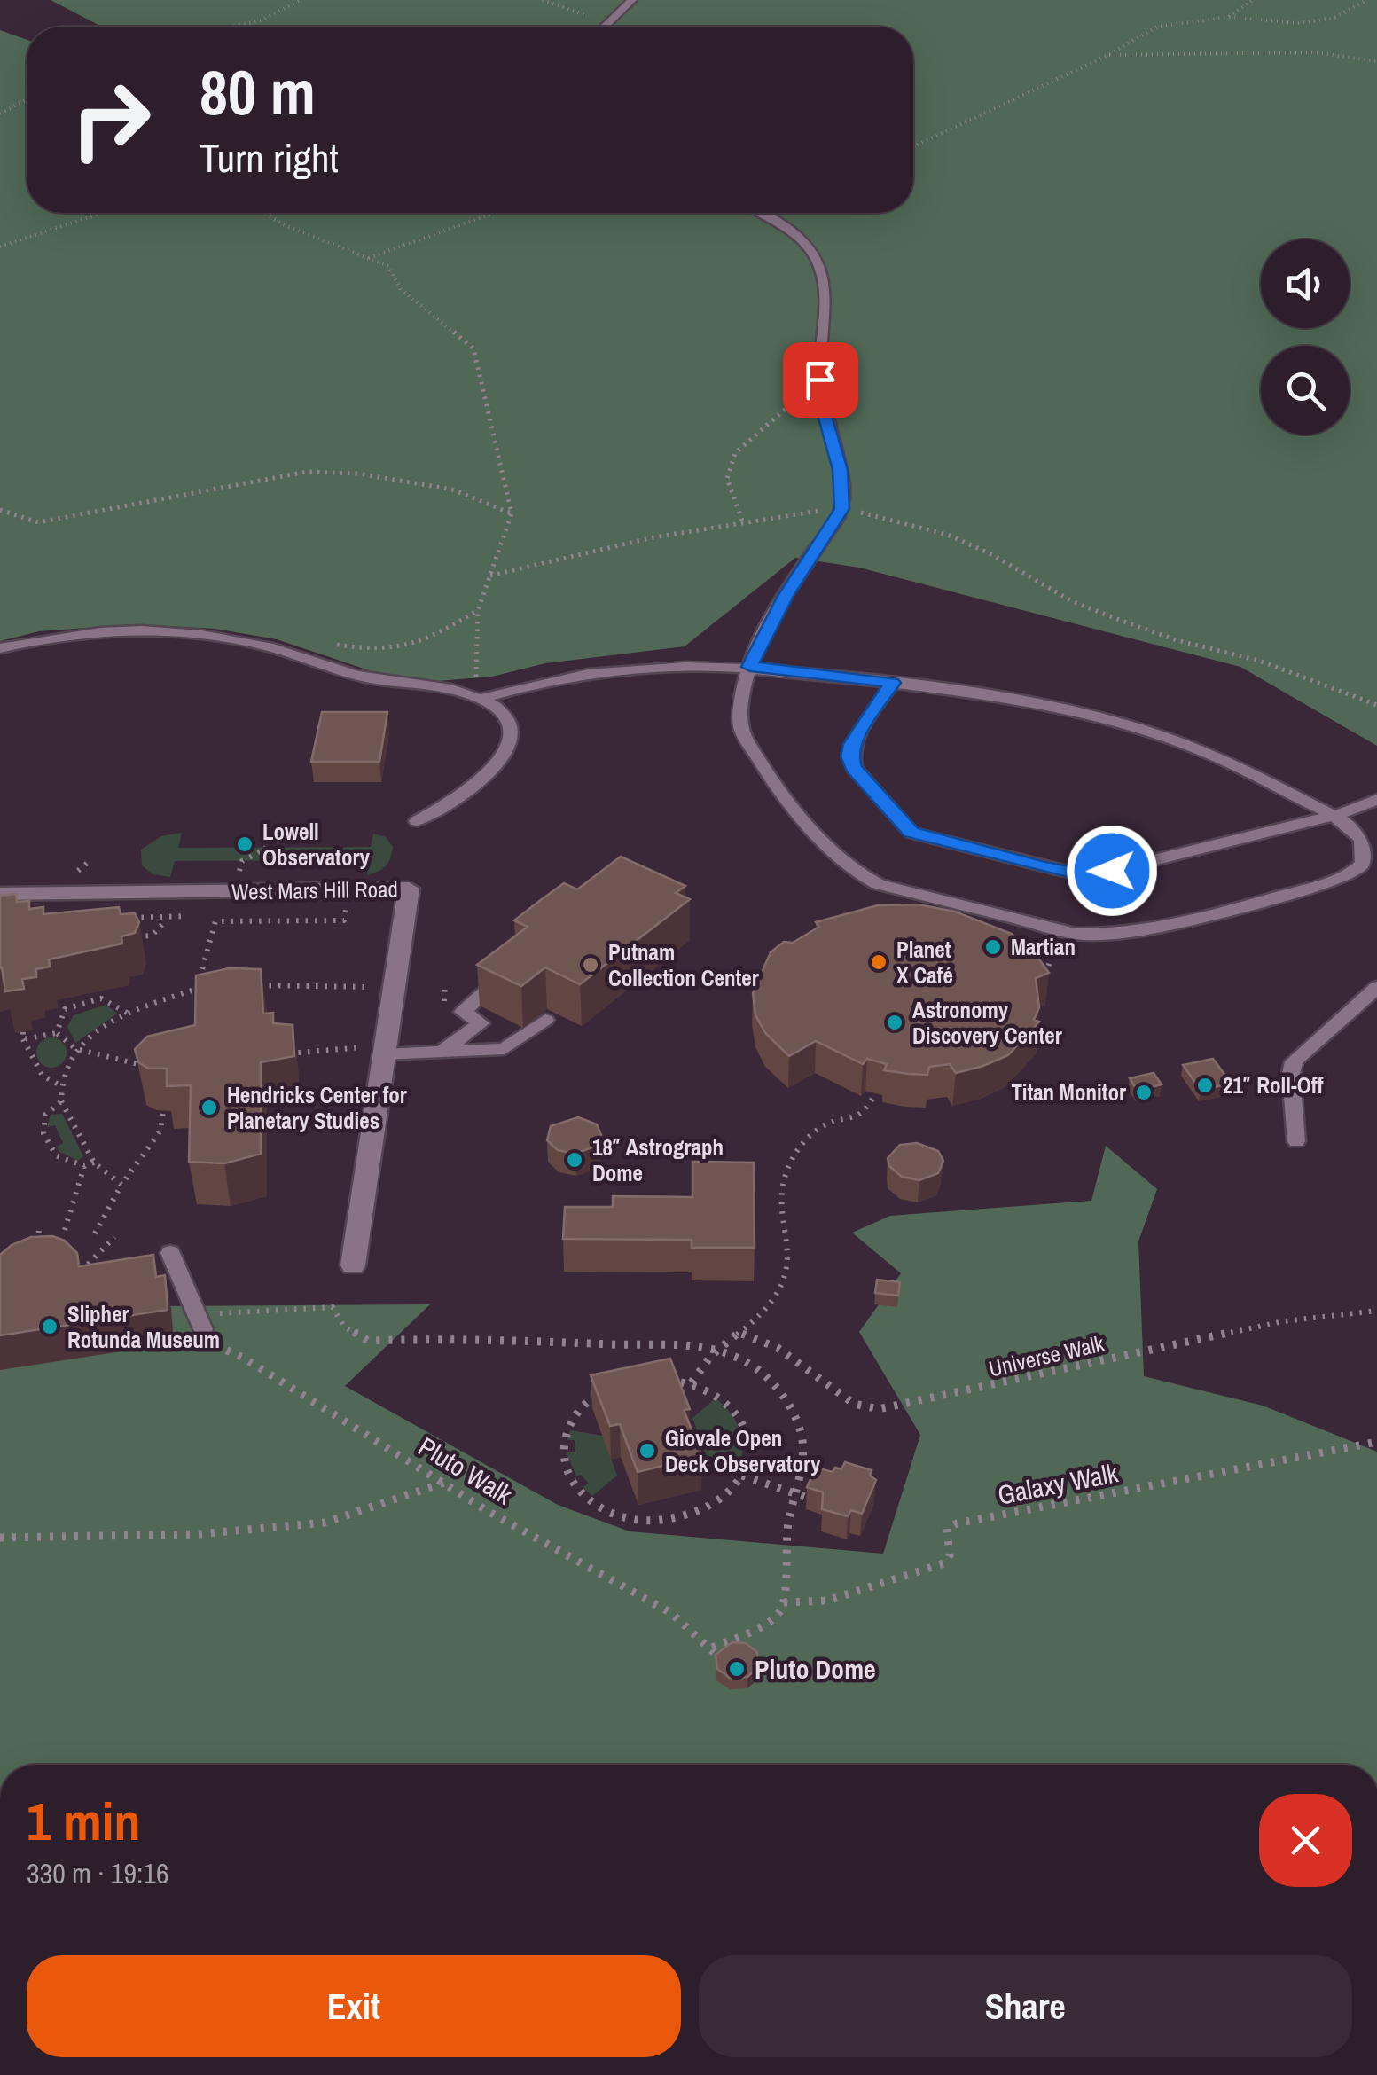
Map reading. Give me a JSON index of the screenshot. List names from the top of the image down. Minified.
{"streets":{"street":["West Mars Hill Road"],"path":["Universe Walk","Pluto Walk","Galaxy Walk"]},"places":["Lowell Observatory","Martian","Planet X Café","Putnam Collection Center","Astronomy Discovery Center","21″ Roll-Off","Titan Monitor","Hendricks Center for Planetary Studies","18″ Astrograph Dome","Slipher Rotunda Museum","Giovale Open Deck Observatory","Pluto Dome"],"page":{"turn":["80 m","Turn right"],"heading":["1 min","330 m · 19:16"],"buttons":["Exit","Share"]}}
